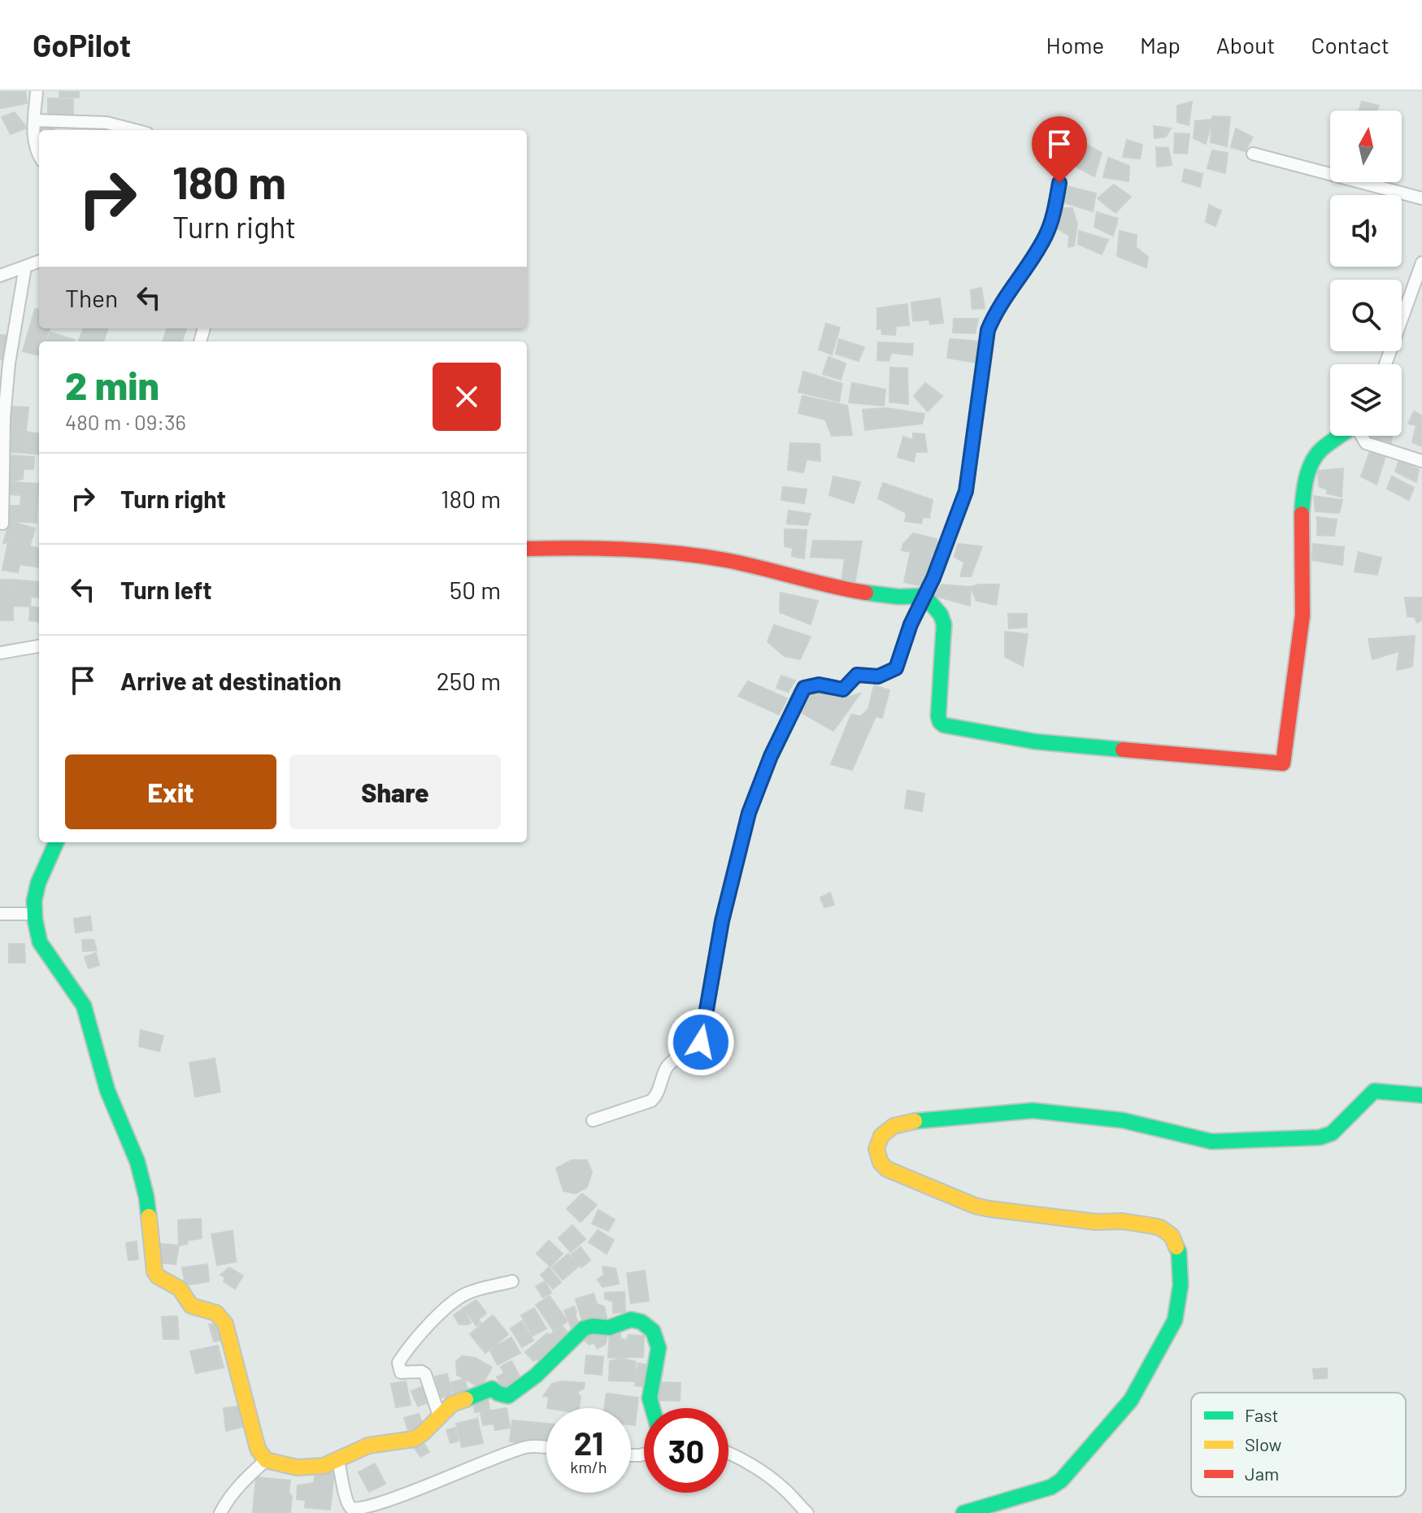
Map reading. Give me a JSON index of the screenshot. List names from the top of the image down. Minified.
{"legend":["Fast","Slow","Jam"],"north":"top","page":{"header":"GoPilot","nav":["Home","Map","About","Contact"],"turn":["180 m","Turn right"],"then":"Then","heading":["2 min","480 m · 09:36"],"list":[{"name":"Turn right","value":"180 m"},{"name":"Turn left","value":"50 m"},{"name":"Arrive at destination","value":"250 m"}],"buttons":["Exit","Share"],"speed":"21 km/h","limit":"30"}}
